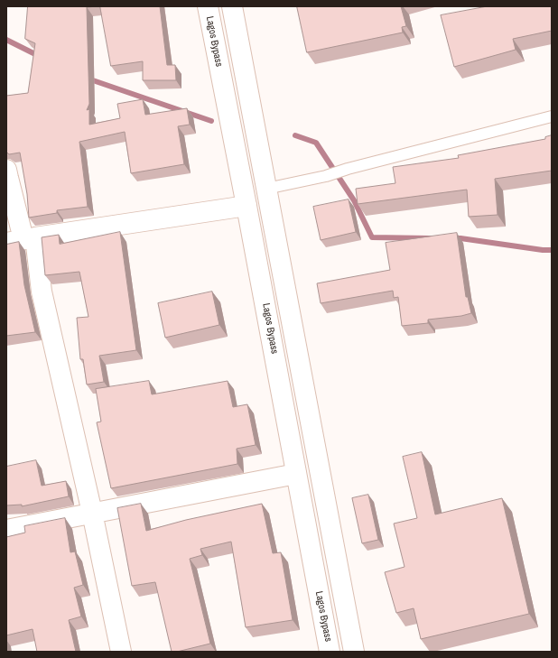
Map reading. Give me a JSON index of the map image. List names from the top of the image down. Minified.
{"streets":{"main road":["Lagos Bypass"]}}
